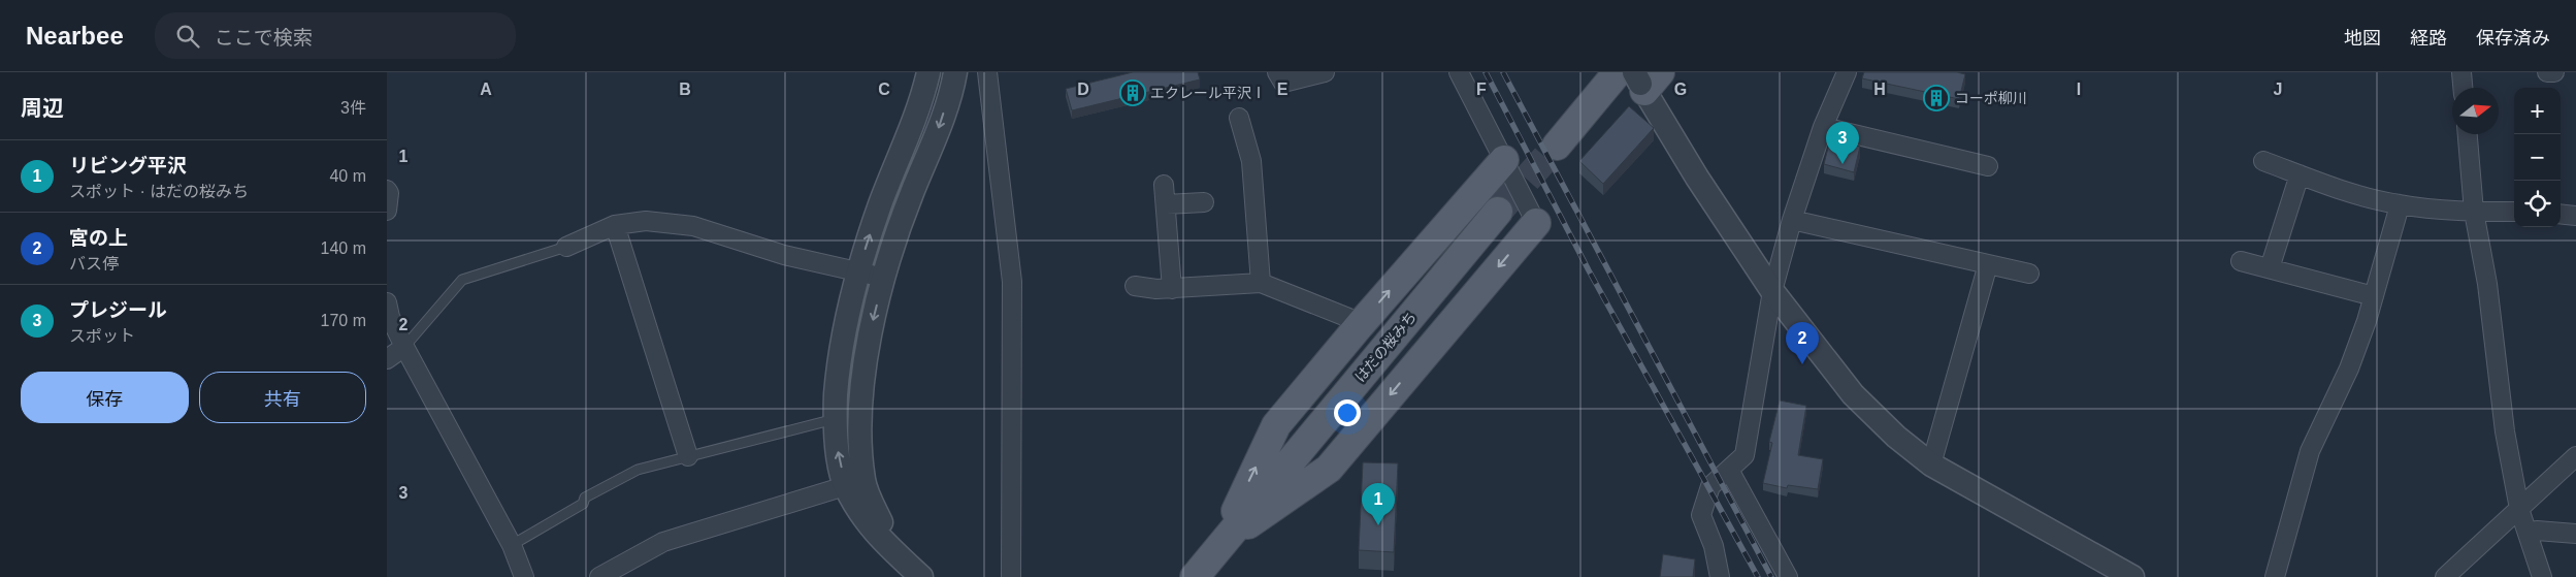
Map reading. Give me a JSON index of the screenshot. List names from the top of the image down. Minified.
{"streets":{"main road":["はだの桜みち"]},"places":{"building":["エクレール平沢Ⅰ","コーポ柳川"]},"north":"right","page":{"header":"Nearbee","search":"ここで検索","nav":["地図","経路","保存済み"],"heading":["周辺","3件"],"map_buttons":["+","−"],"pins":["3","2","1"],"list":[{"mark":"1","name":"リビング平沢","note":"スポット · はだの桜みち","value":"40 m"},{"mark":"2","name":"宮の上","note":"バス停","value":"140 m"},{"mark":"3","name":"プレジール","note":"スポット","value":"170 m"}],"buttons":["保存","共有"]},"grid":{"columns":["A","B","C","D","E","F","G","H","I","J"],"rows":["1","2","3"]}}
